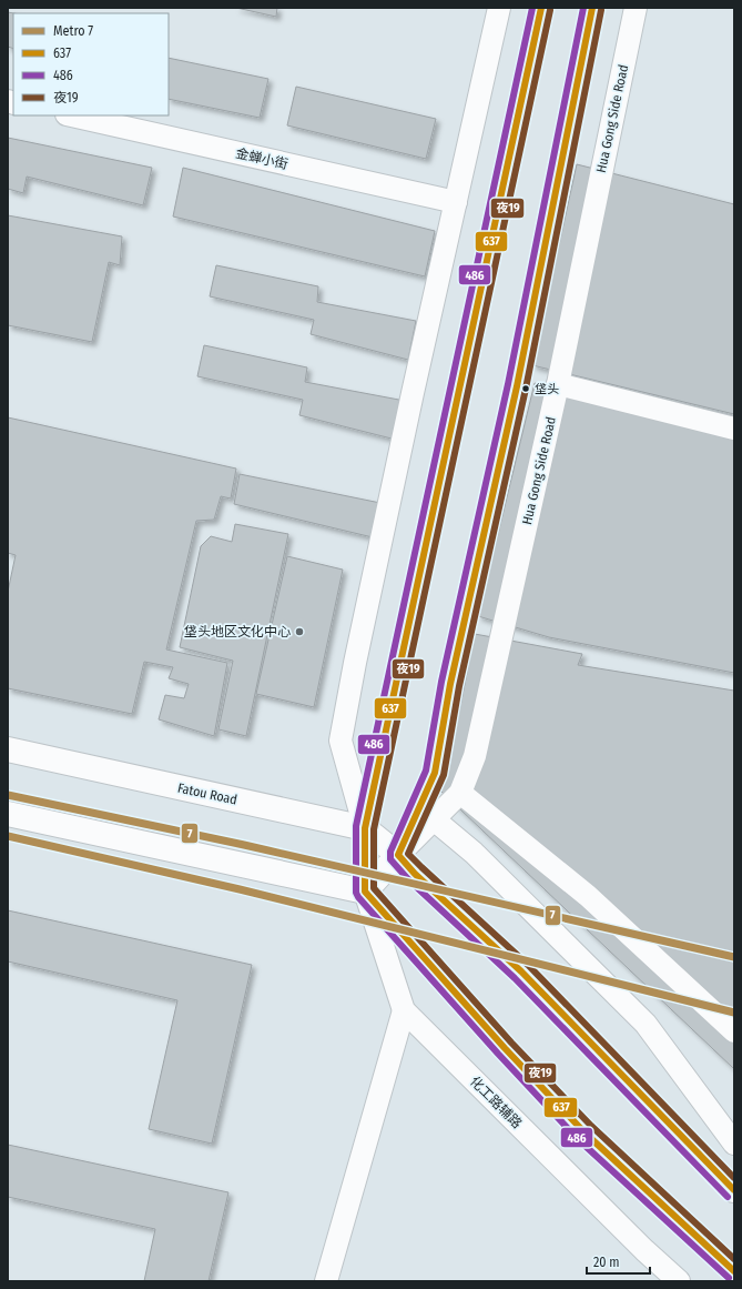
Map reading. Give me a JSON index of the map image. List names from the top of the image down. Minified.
{"streets":{"main road":["Fatou Road"],"street":["Hua Gong Side Road","金蝉小街","化工路辅路"]},"crossings":[["Hua Gong Side Road","Fatou Road"]],"places":["垡头","垡头地区文化中心"],"lines":["transit line 637","transit line 486","transit line 夜19","metro line 7"],"legend":["Metro 7","637","486","夜19"],"scale_bar":"20 m"}
